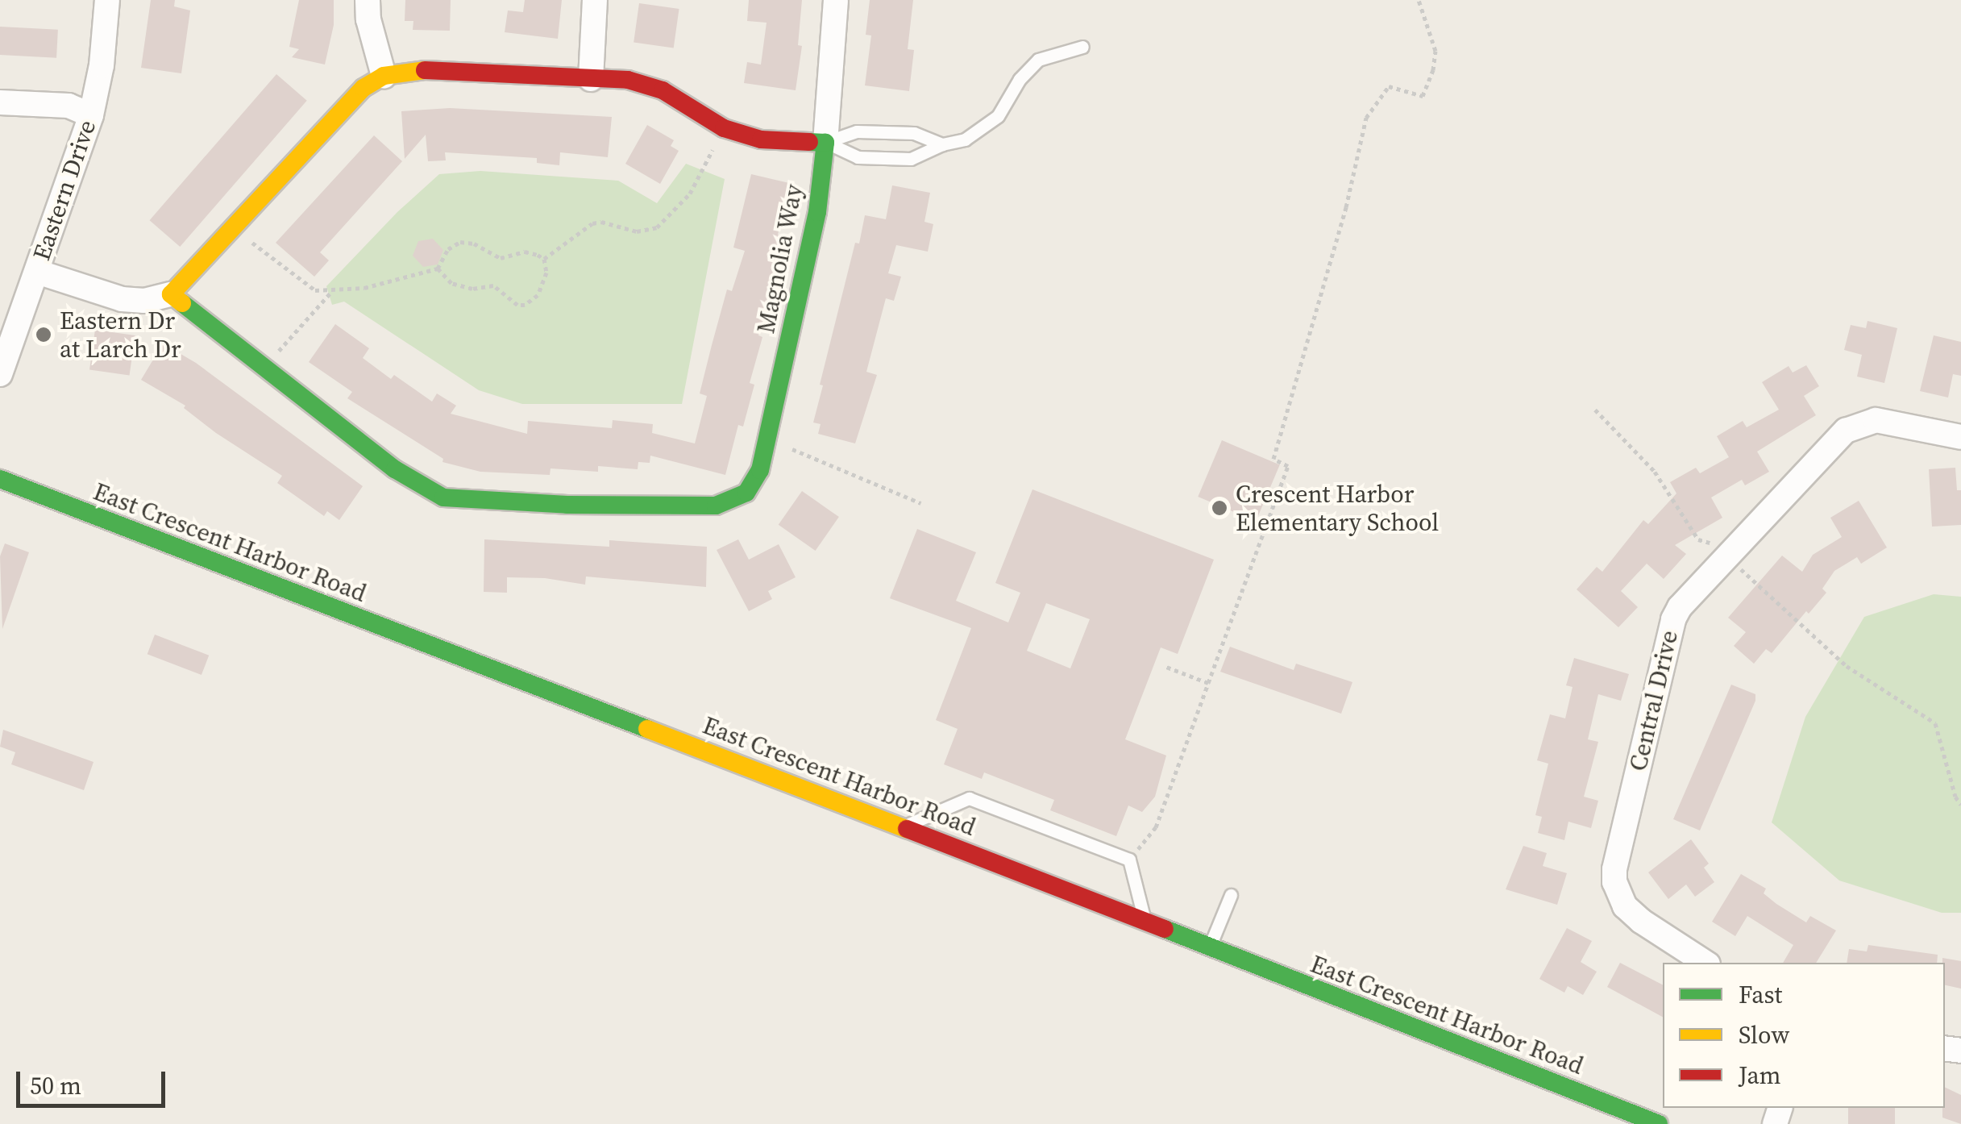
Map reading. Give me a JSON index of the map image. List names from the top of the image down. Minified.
{"streets":{"street":["Eastern Drive","Magnolia Way","East Crescent Harbor Road","Central Drive"]},"places":["Eastern Dr at Larch Dr","Crescent Harbor Elementary School"],"legend":["Fast","Slow","Jam"],"scale_bar":"50 m"}
